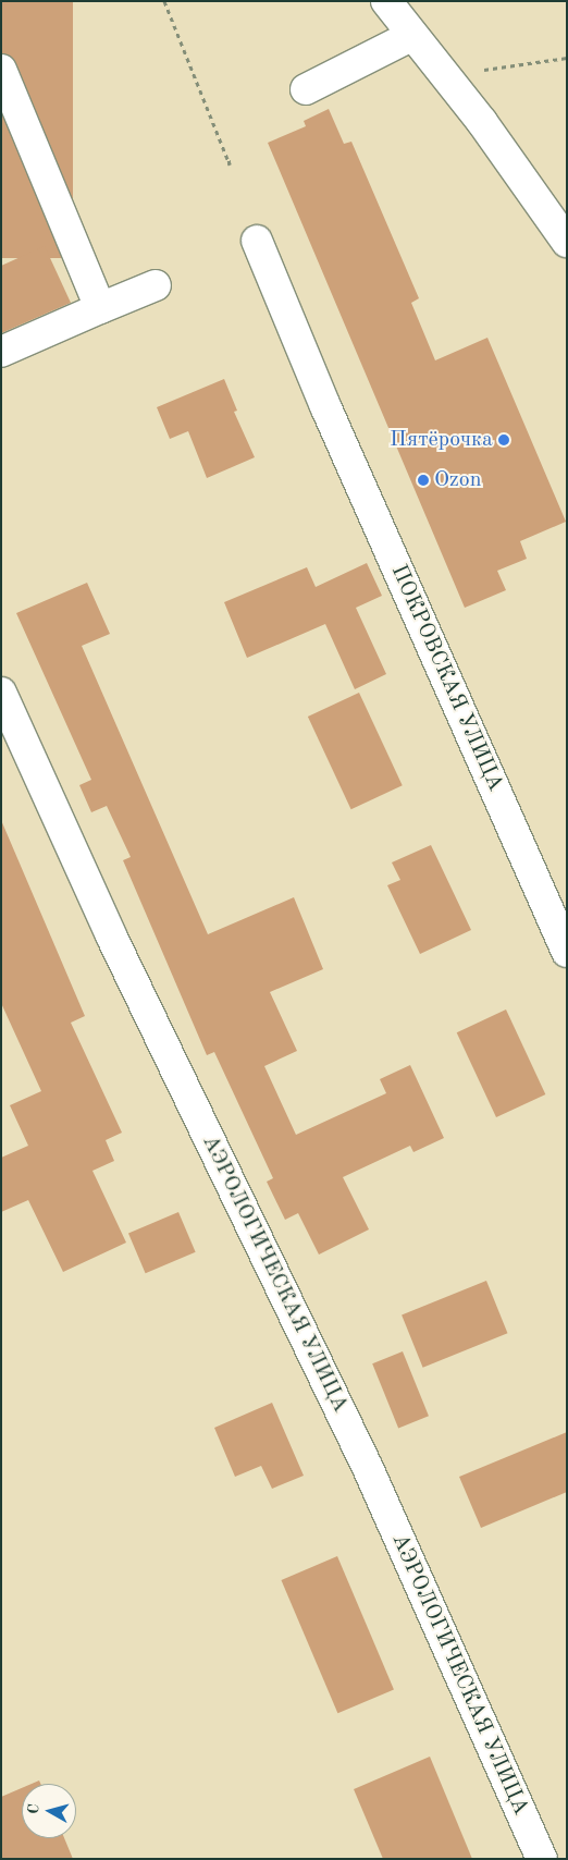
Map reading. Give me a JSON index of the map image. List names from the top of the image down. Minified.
{"streets":{"street":["ПОКРОВСКАЯ УЛИЦА","АЭРОЛОГИЧЕСКАЯ УЛИЦА"]},"places":["Пятёрочка","Ozon"],"north":"left"}
